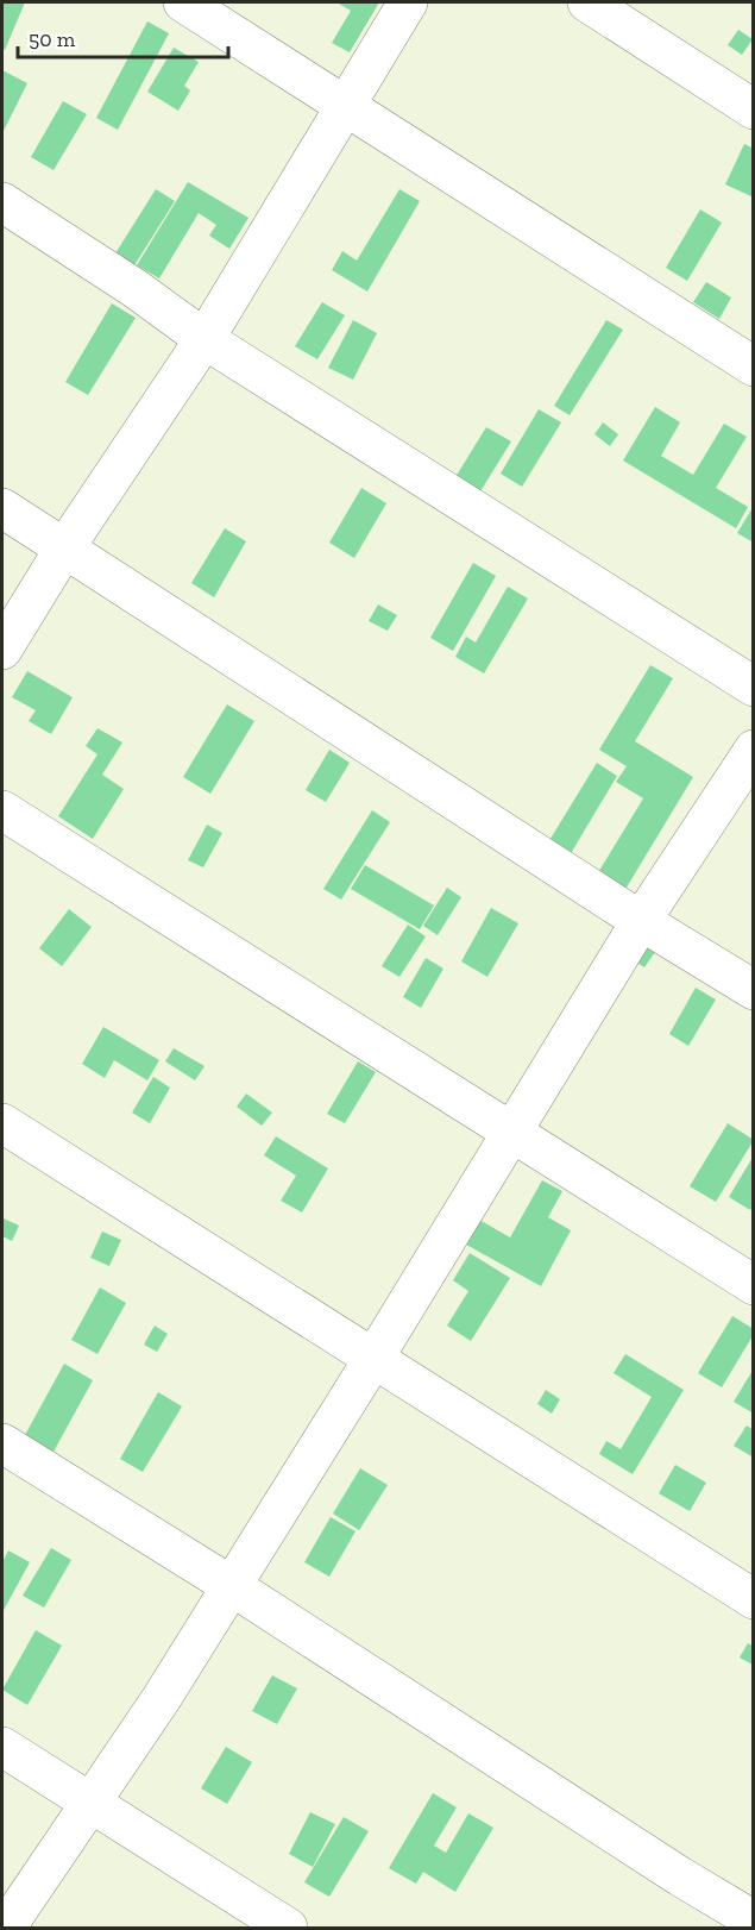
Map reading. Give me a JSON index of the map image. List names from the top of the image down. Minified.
{"scale_bar":"50 m"}
